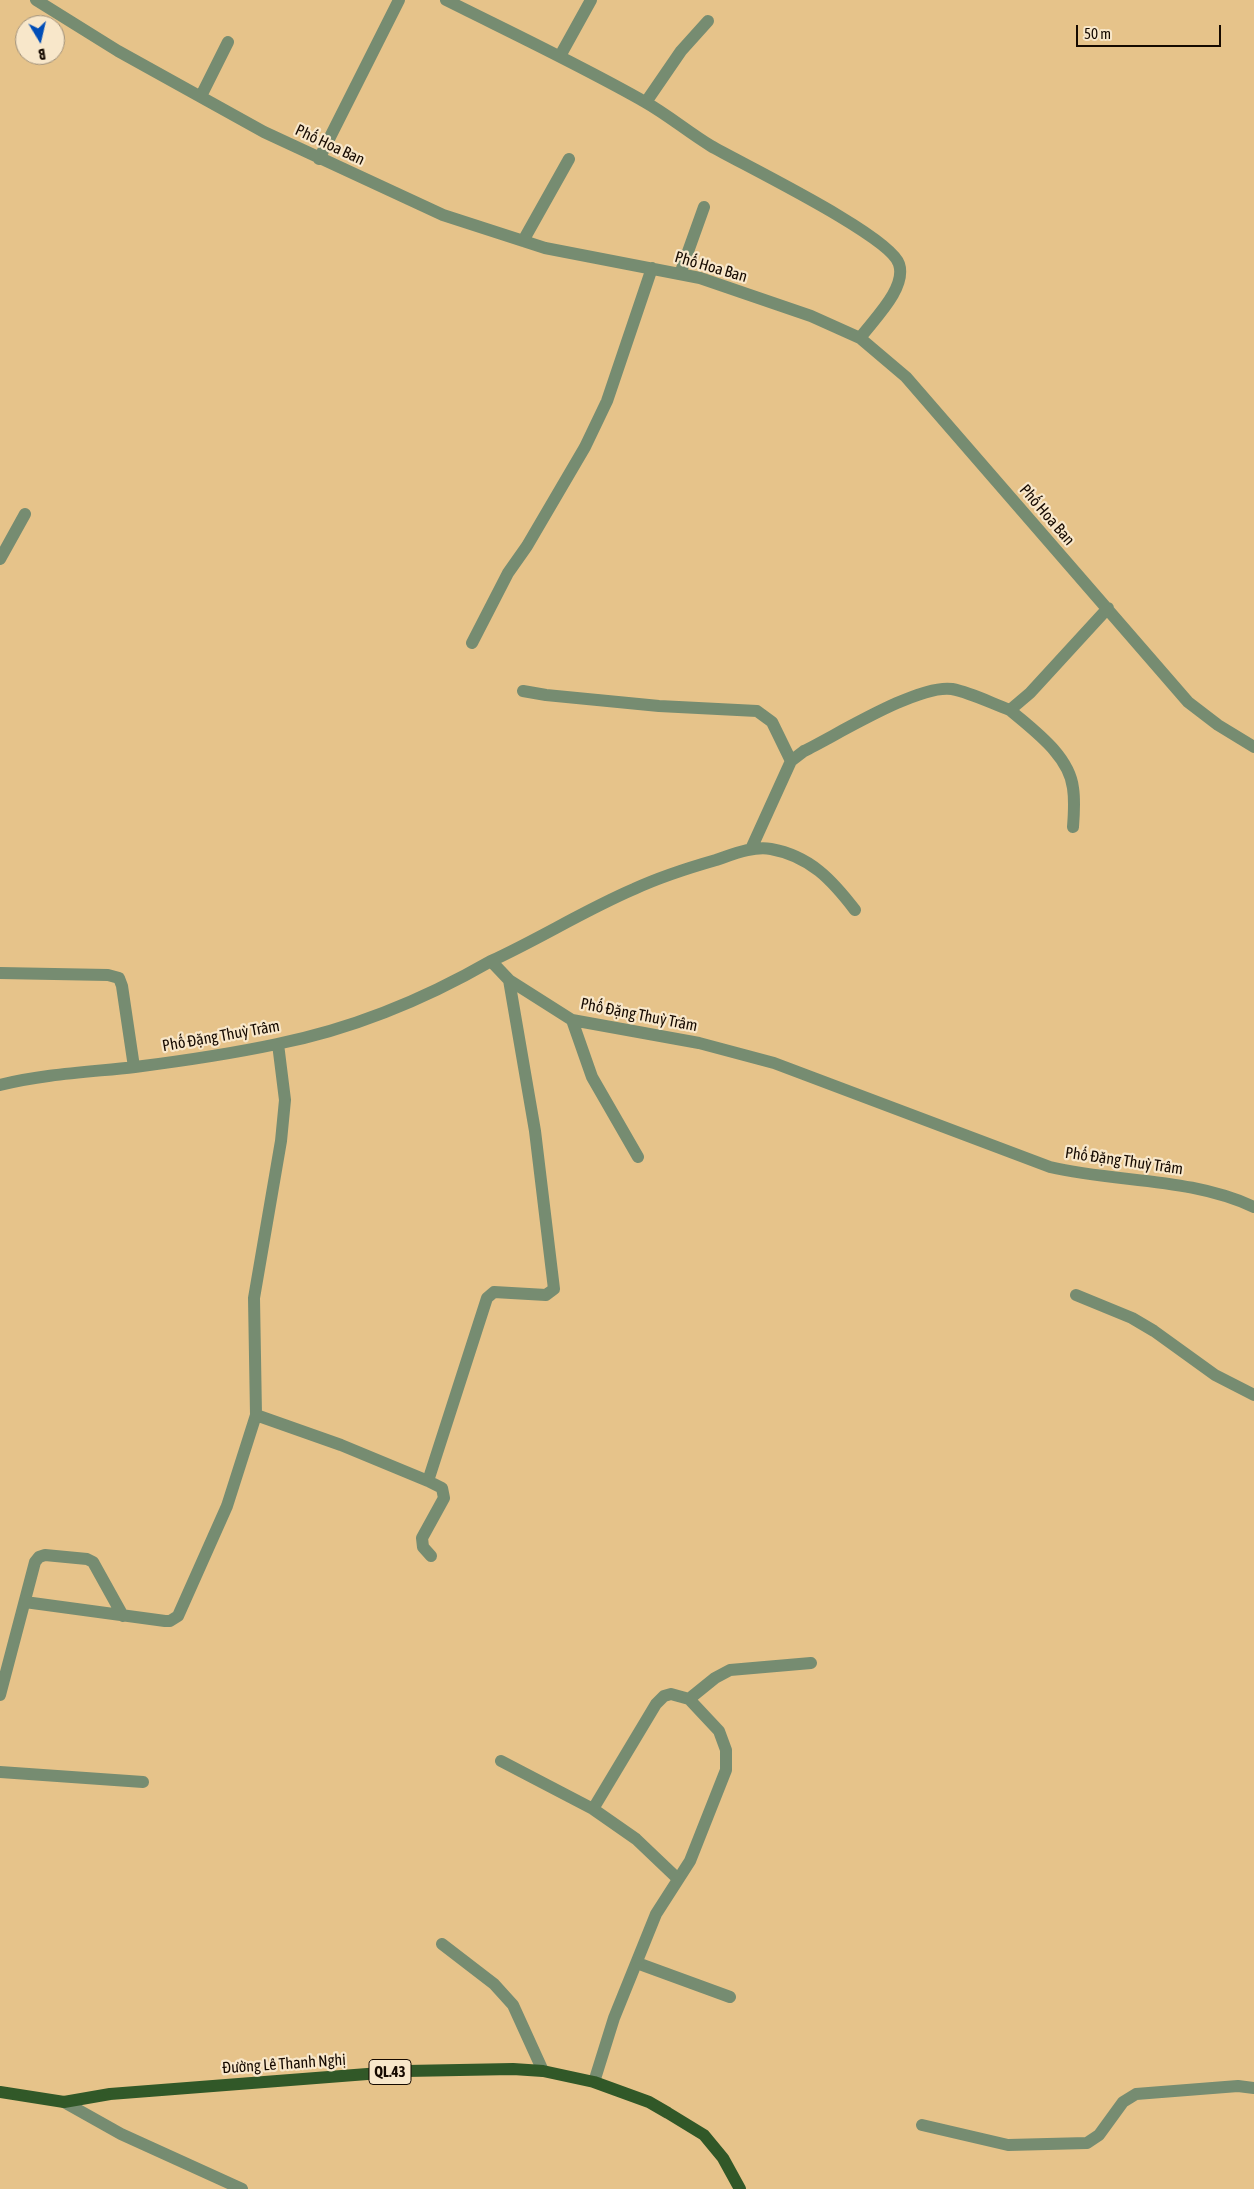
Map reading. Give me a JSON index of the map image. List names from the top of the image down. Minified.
{"streets":{"main road":["Đường Lê Thanh Nghị","QL.43"],"street":["Phố Hoa Ban","Phố Đặng Thuỳ Trâm"]},"scale_bar":"50 m","north":"bottom"}
